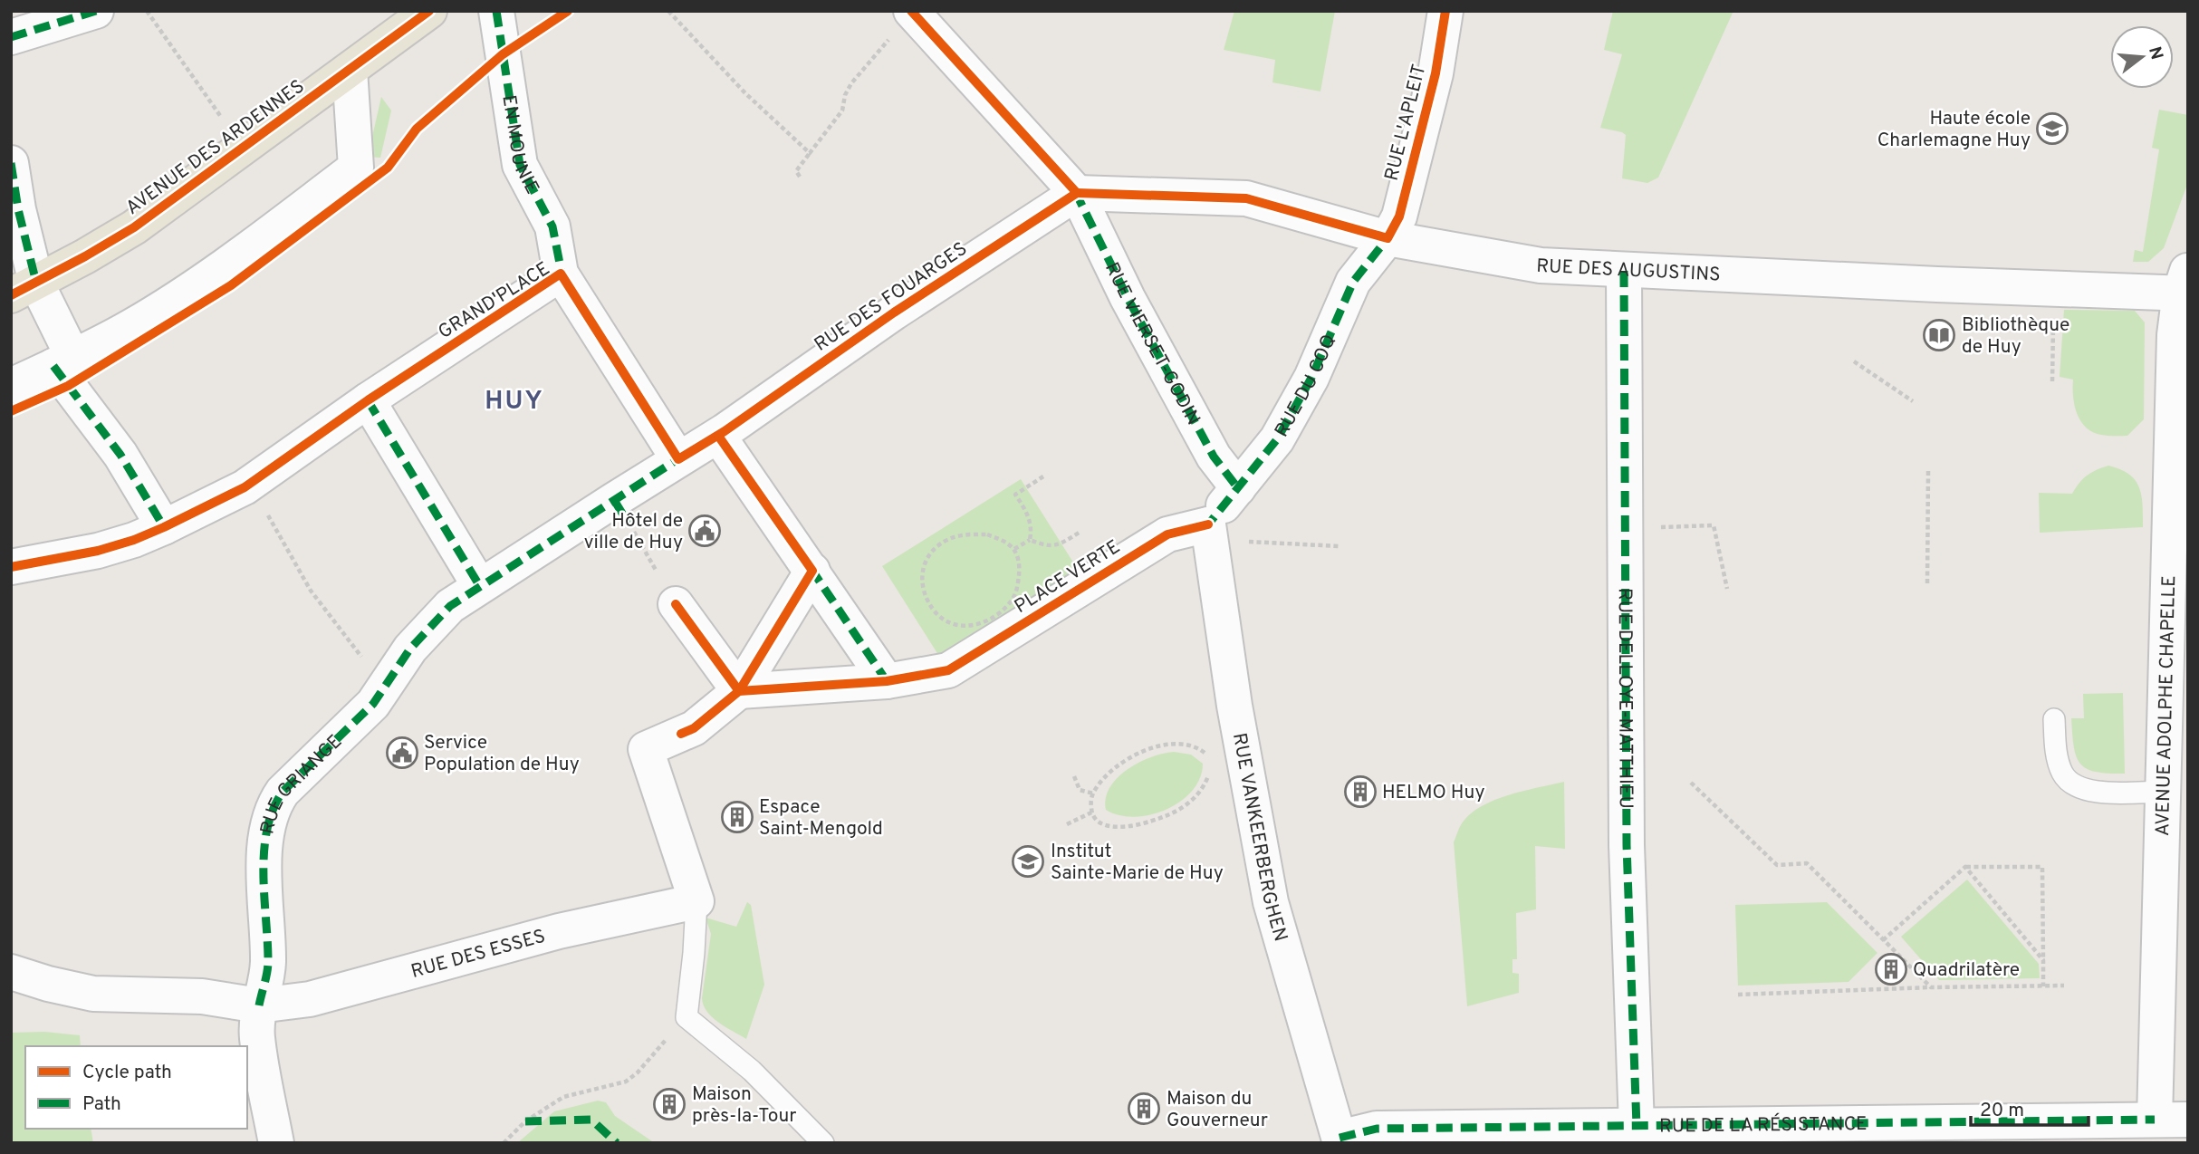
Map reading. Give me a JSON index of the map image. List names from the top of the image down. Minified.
{"streets":{"main road":["AVENUE DES ARDENNES"],"street":["RUE L'APLEIT","EN MOUNIE","RUE DES AUGUSTINS","RUE DES FOUARGES","GRAND'PLACE","RUE VIERSET-GODIN","RUE DU COQ","PLACE VERTE","RUE DELLOYE-MATTHIEU","AVENUE ADOLPHE CHAPELLE","RUE GRIANGE","RUE VANKEERBERGHEN","RUE DES ESSES","RUE DE LA RÉSISTANCE"]},"crossings":[["RUE L'APLEIT","RUE DES AUGUSTINS"],["RUE L'APLEIT","RUE DU COQ"],["EN MOUNIE","GRAND'PLACE"],["RUE DES AUGUSTINS","RUE DES FOUARGES"],["RUE DES AUGUSTINS","RUE VIERSET-GODIN"],["RUE DES AUGUSTINS","RUE DU COQ"],["RUE DES AUGUSTINS","RUE DELLOYE-MATTHIEU"],["RUE DES AUGUSTINS","AVENUE ADOLPHE CHAPELLE"],["RUE DES FOUARGES","RUE VIERSET-GODIN"],["RUE VIERSET-GODIN","RUE DU COQ"],["RUE DU COQ","PLACE VERTE"],["RUE DU COQ","RUE VANKEERBERGHEN"],["PLACE VERTE","RUE VANKEERBERGHEN"],["RUE DELLOYE-MATTHIEU","RUE DE LA RÉSISTANCE"],["AVENUE ADOLPHE CHAPELLE","RUE DE LA RÉSISTANCE"],["RUE GRIANGE","RUE DES ESSES"],["RUE VANKEERBERGHEN","RUE DE LA RÉSISTANCE"]],"districts":["HUY"],"places":{"school or university":["Haute école Charlemagne Huy","Institut Sainte-Marie de Huy"],"library":["Bibliothèque de Huy"],"public building":["Hôtel de ville de Huy","Service Population de Huy"],"building":["HELMO Huy","Espace Saint-Mengold","Quadrilatère","Maison près-la-Tour","Maison du Gouverneur"]},"legend":["Cycle path","Path"],"scale_bar":"20 m","north":"right"}
